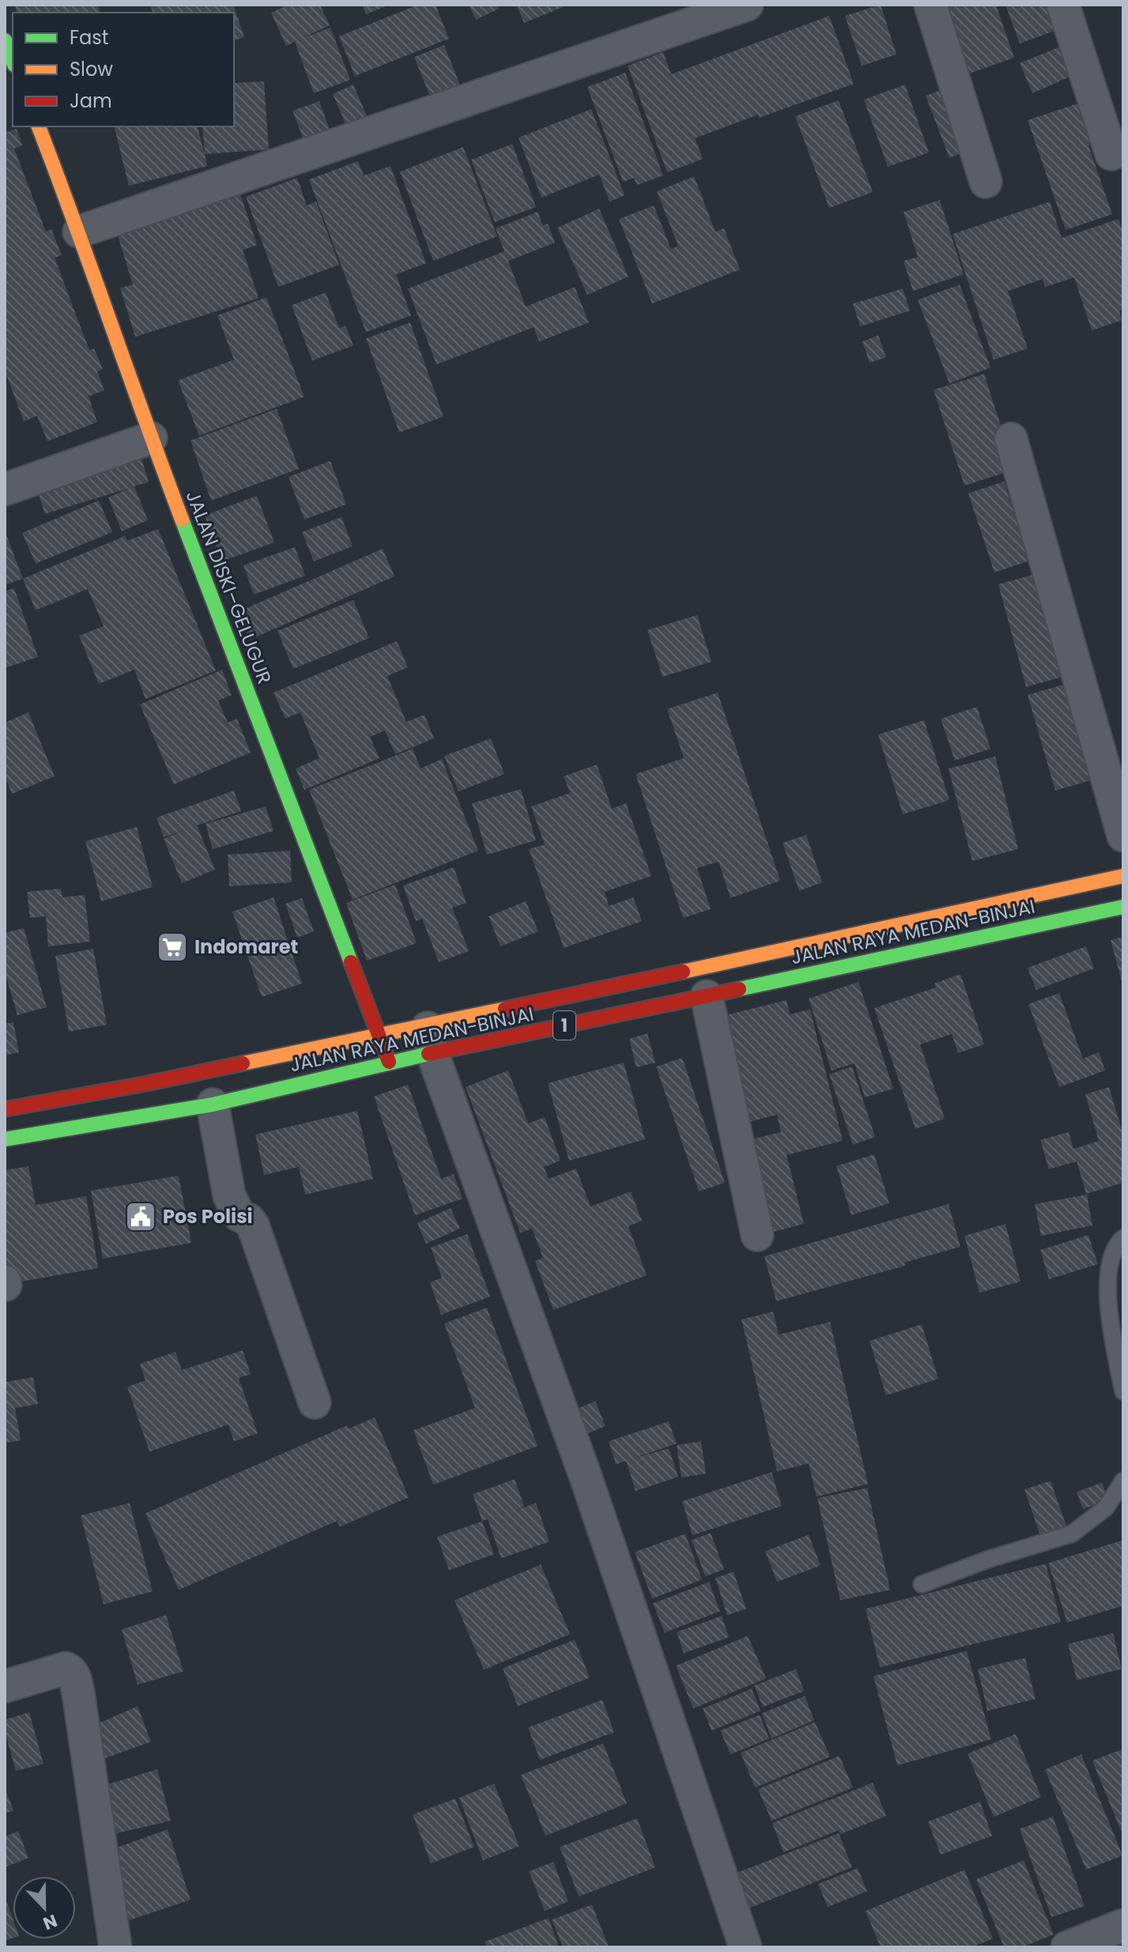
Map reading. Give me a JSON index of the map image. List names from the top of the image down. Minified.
{"streets":{"main road":["JALAN DISKI–GELUGUR","JALAN RAYA MEDAN-BINJAI","1"]},"crossings":[["JALAN DISKI–GELUGUR","JALAN RAYA MEDAN-BINJAI"]],"places":{"supermarket":["Indomaret"],"public building":["Pos Polisi"]},"legend":["Fast","Slow","Jam"],"north":"bottom"}
